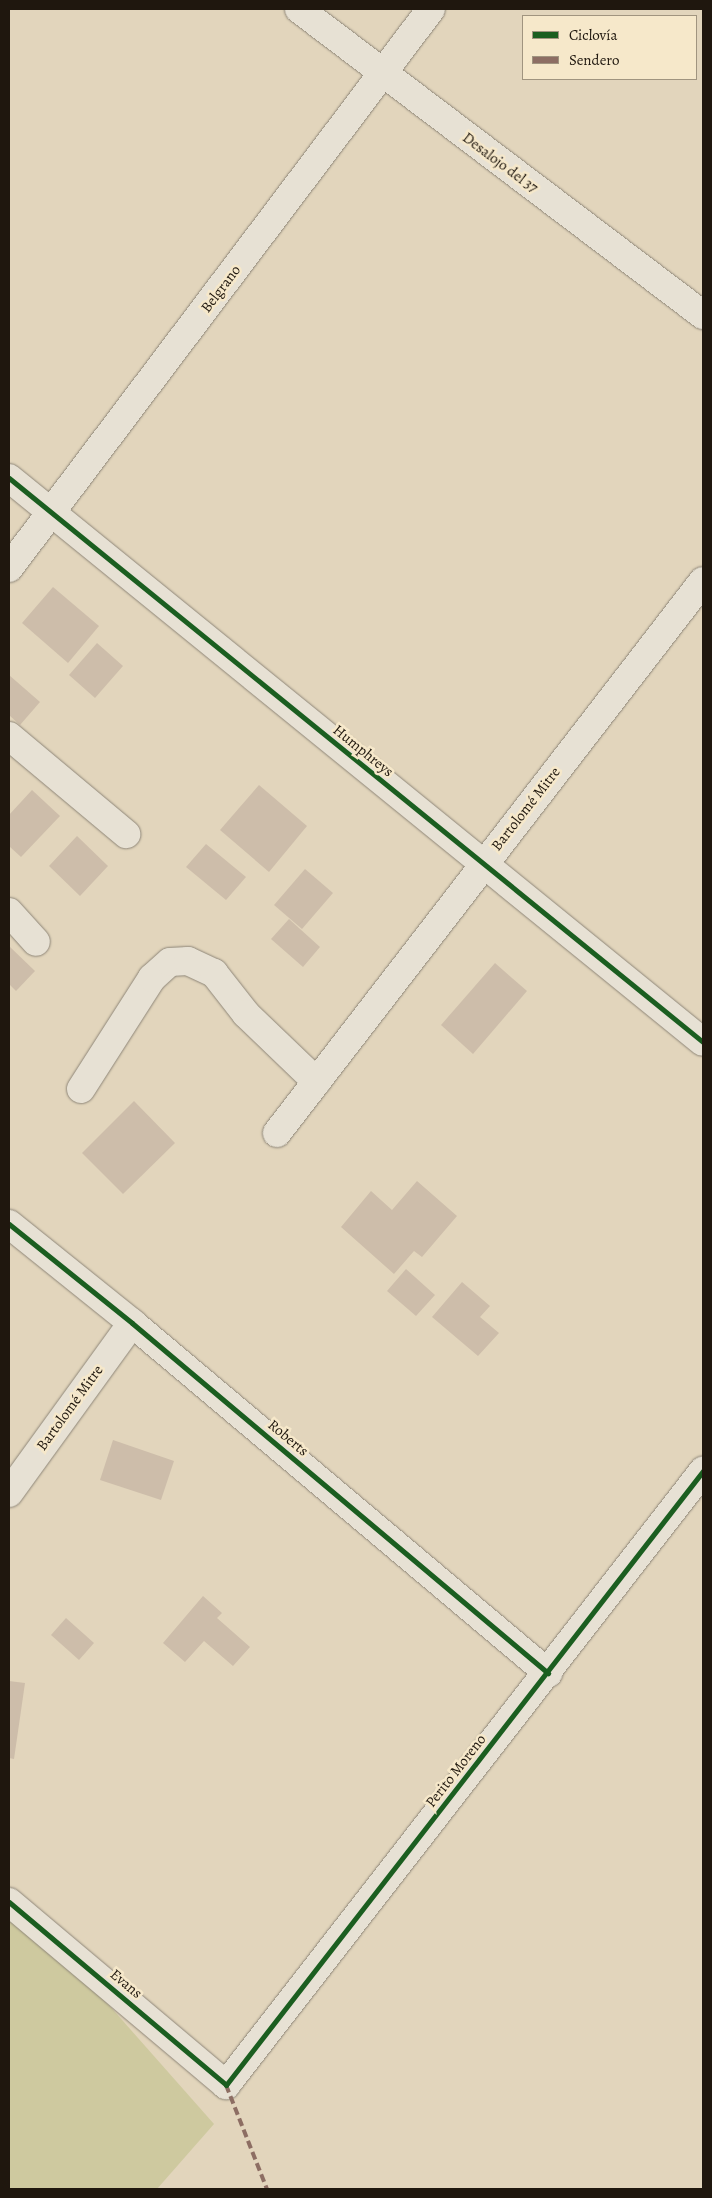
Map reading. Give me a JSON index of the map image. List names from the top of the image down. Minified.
{"streets":{"street":["Desalojo del 37","Belgrano","Humphreys","Bartolomé Mitre","Roberts","Perito Moreno","Evans"]},"crossings":[["Desalojo del 37","Belgrano"],["Belgrano","Humphreys"],["Humphreys","Bartolomé Mitre"],["Bartolomé Mitre","Roberts"],["Roberts","Perito Moreno"],["Perito Moreno","Evans"]],"legend":["Ciclovía","Sendero"]}
